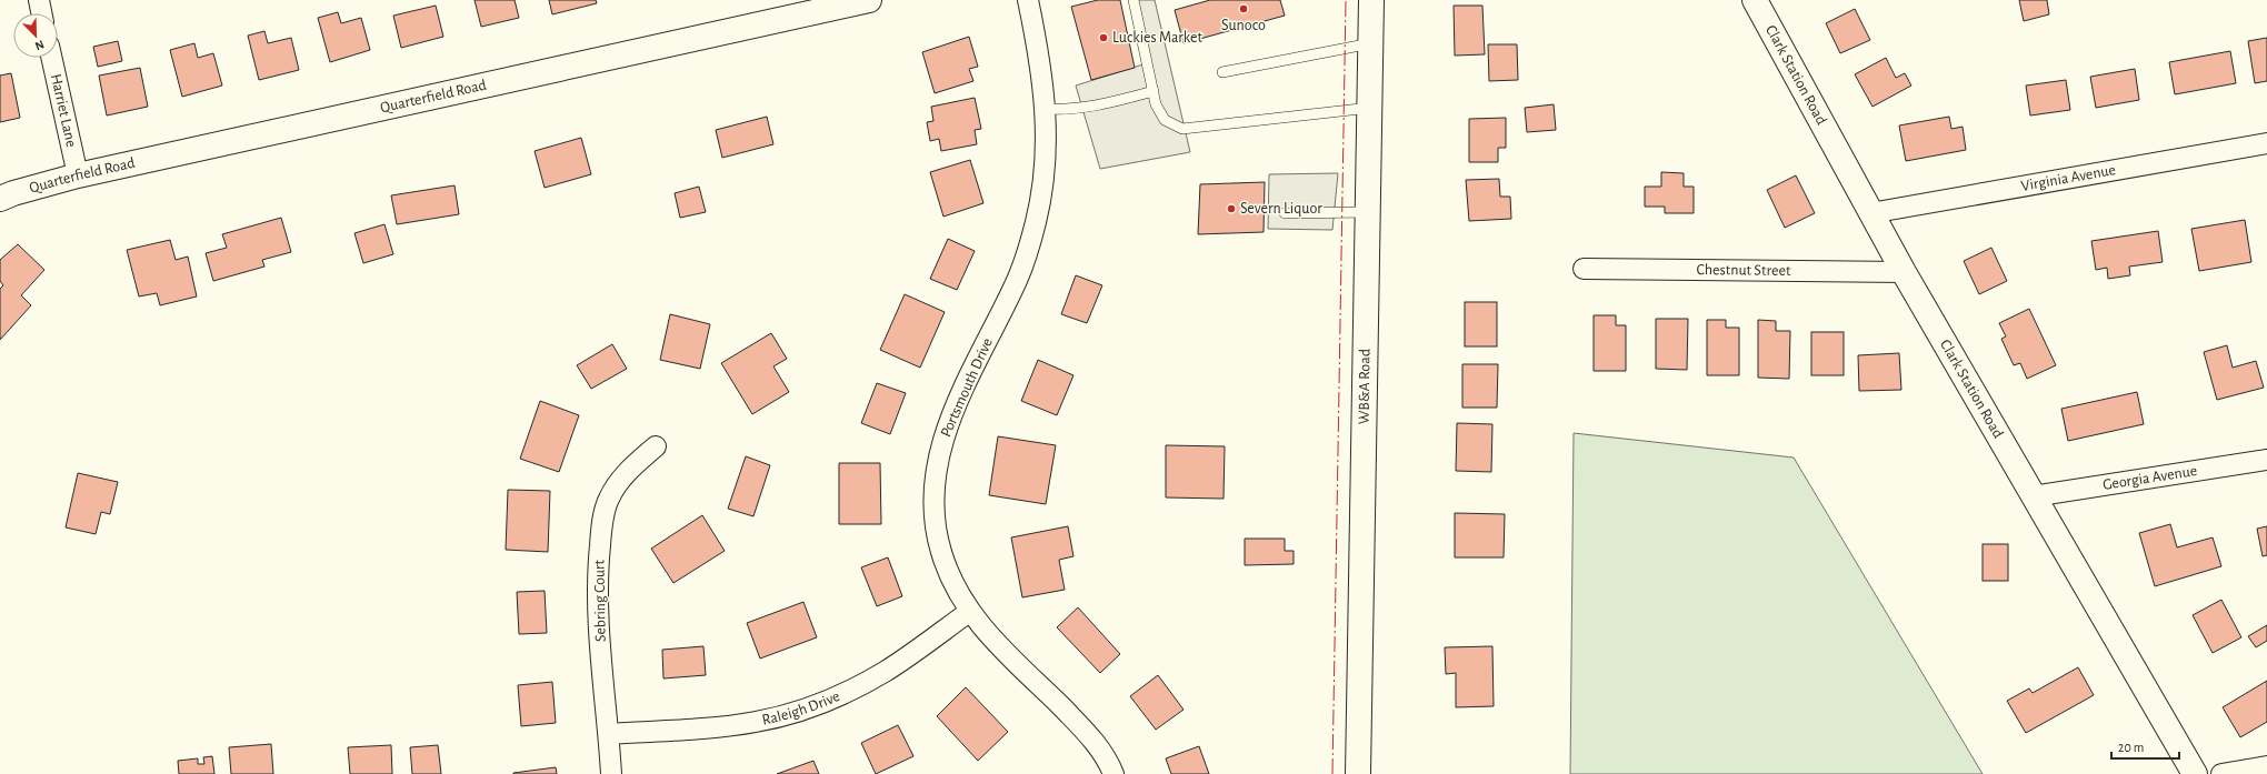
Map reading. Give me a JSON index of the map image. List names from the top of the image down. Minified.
{"streets":{"street":["Clark Station Road","Quarterfield Road","Harriet Lane","Virginia Avenue","Chestnut Street","Portsmouth Drive","WB&A Road","Georgia Avenue","Sebring Court","Raleigh Drive"]},"crossings":[["Clark Station Road","Virginia Avenue"],["Clark Station Road","Chestnut Street"],["Clark Station Road","Georgia Avenue"],["Quarterfield Road","Harriet Lane"],["Portsmouth Drive","Raleigh Drive"],["Sebring Court","Raleigh Drive"]],"places":["Sunoco","Luckies Market","Severn Liquor"],"scale_bar":"20 m","north":"bottom right"}
